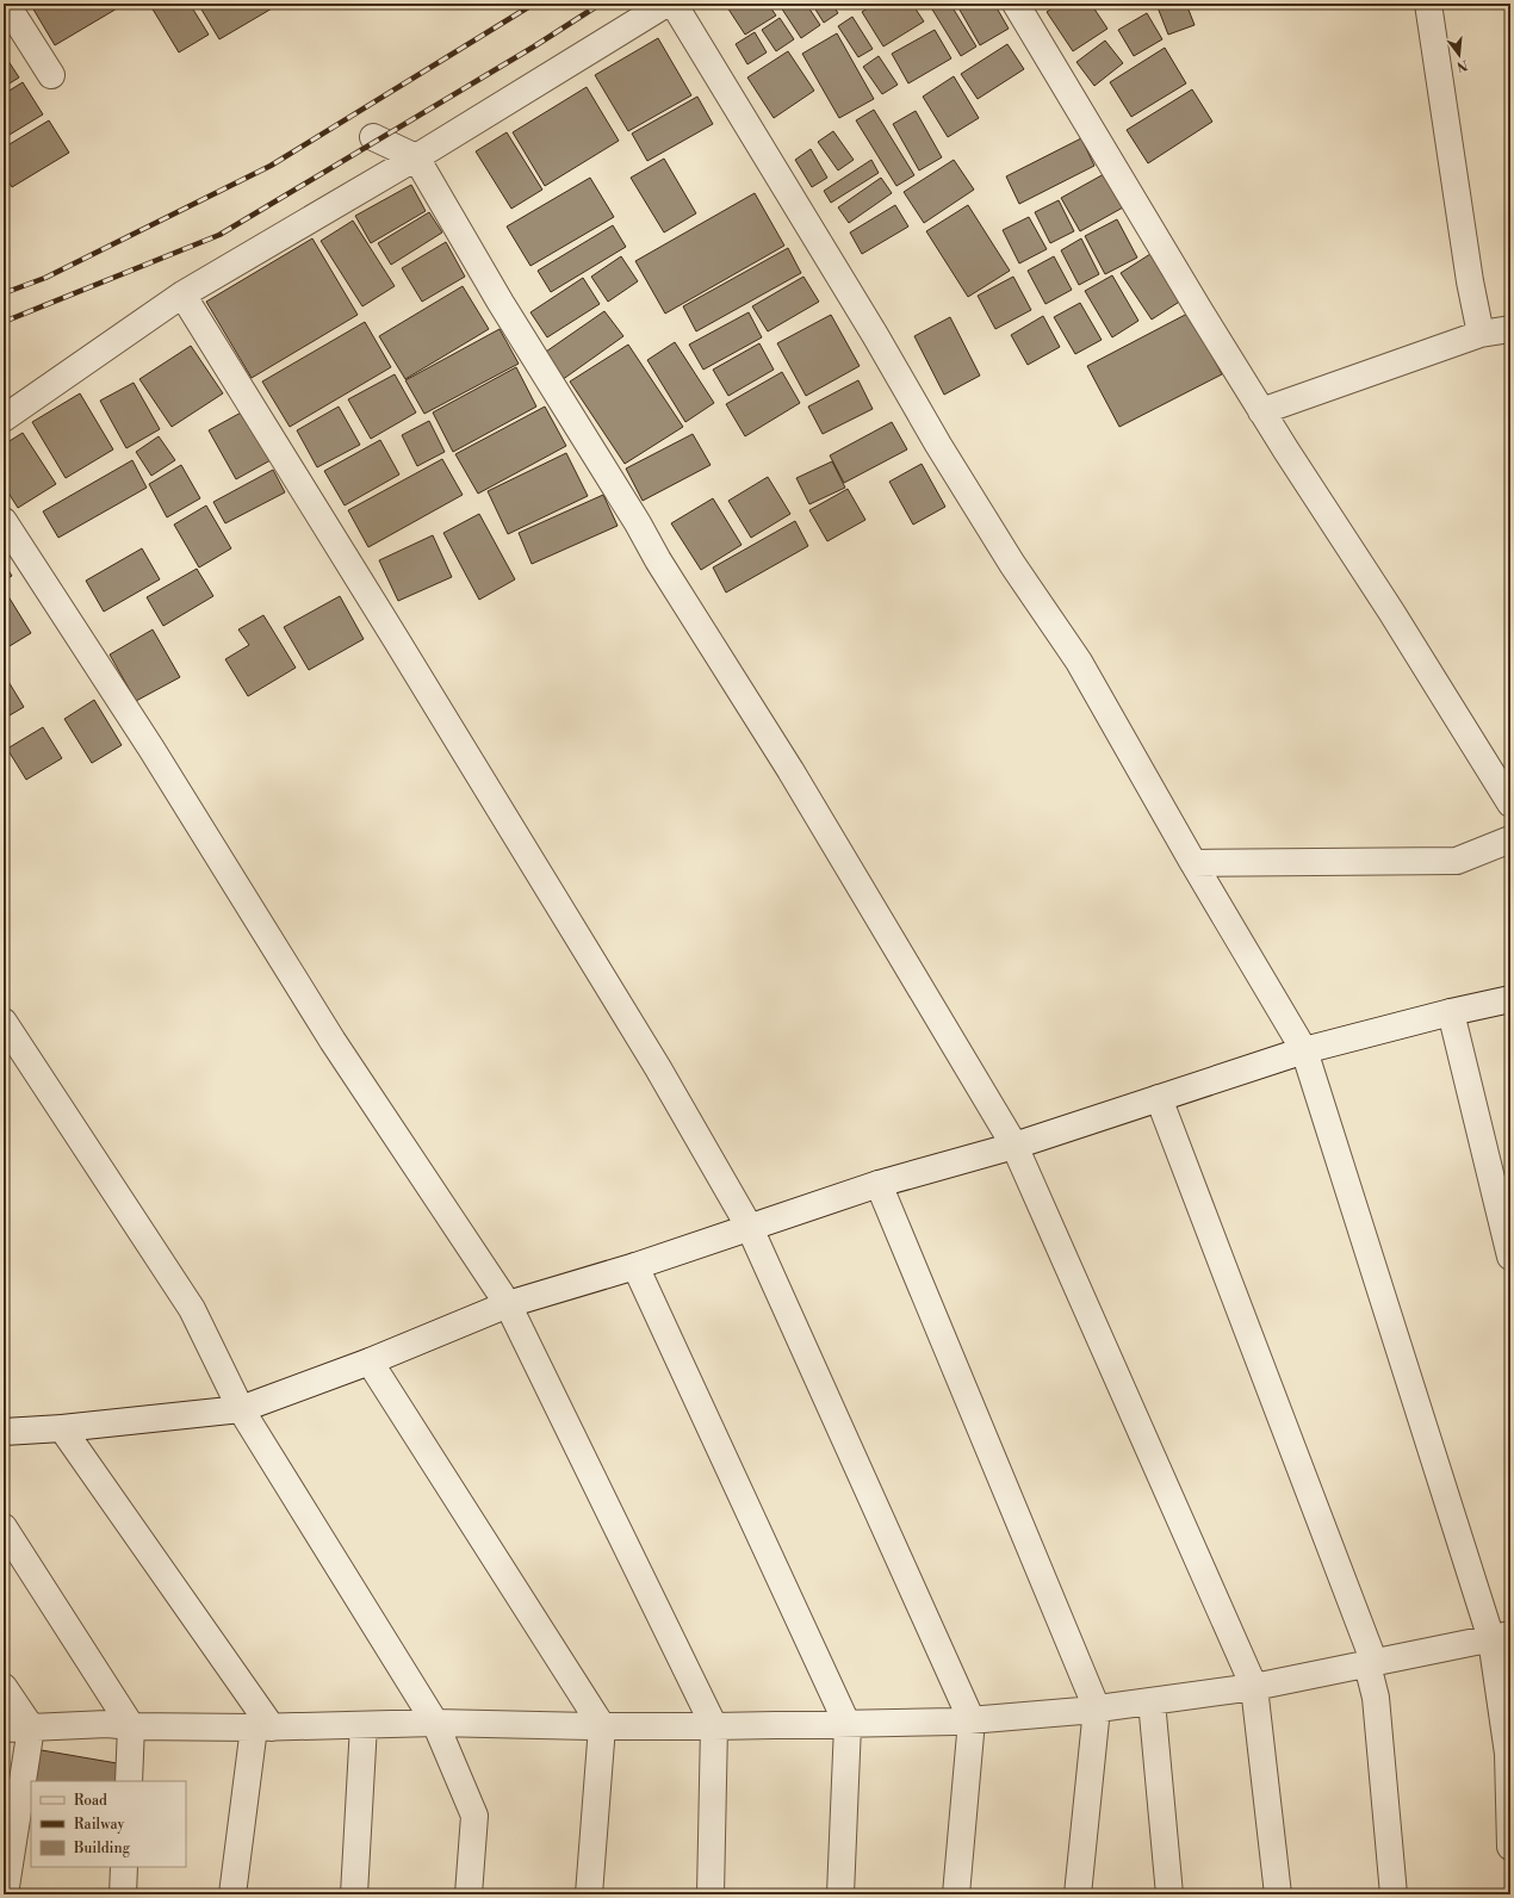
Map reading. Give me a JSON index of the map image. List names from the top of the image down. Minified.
{"legend":["Road","Railway","Building"],"north":"bottom"}
